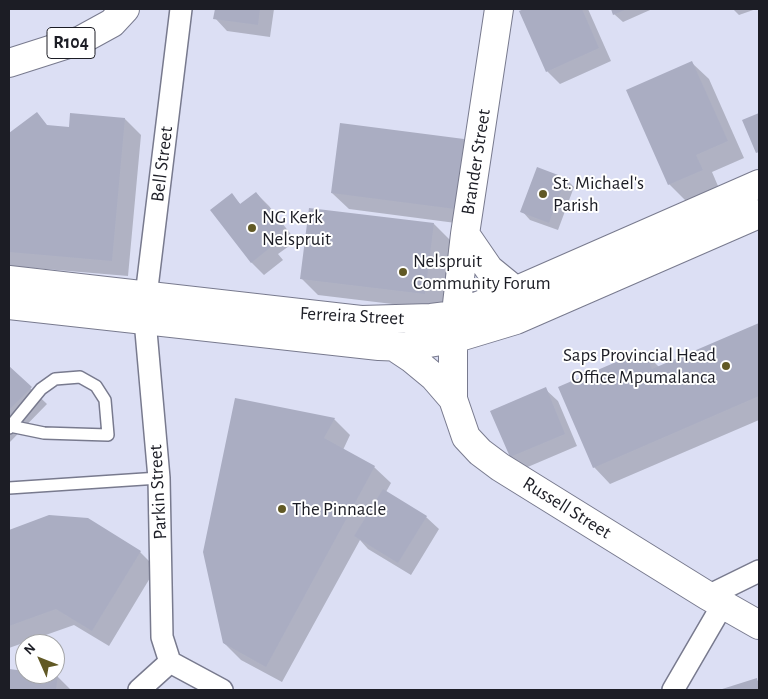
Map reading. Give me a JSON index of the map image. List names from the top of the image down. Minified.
{"streets":{"main road":["R104","Brander Street","Ferreira Street","Russell Street"],"street":["Bell Street","Parkin Street"]},"crossings":[["Brander Street","Ferreira Street"],["Brander Street","Russell Street"],["Bell Street","Ferreira Street"],["Bell Street","Parkin Street"],["Ferreira Street","Parkin Street"],["Ferreira Street","Russell Street"]],"places":["St. Michael's Parish","NG Kerk Nelspruit","Nelspruit Community Forum","Saps Provincial Head Office Mpumalanca","The Pinnacle"],"north":"top left"}
